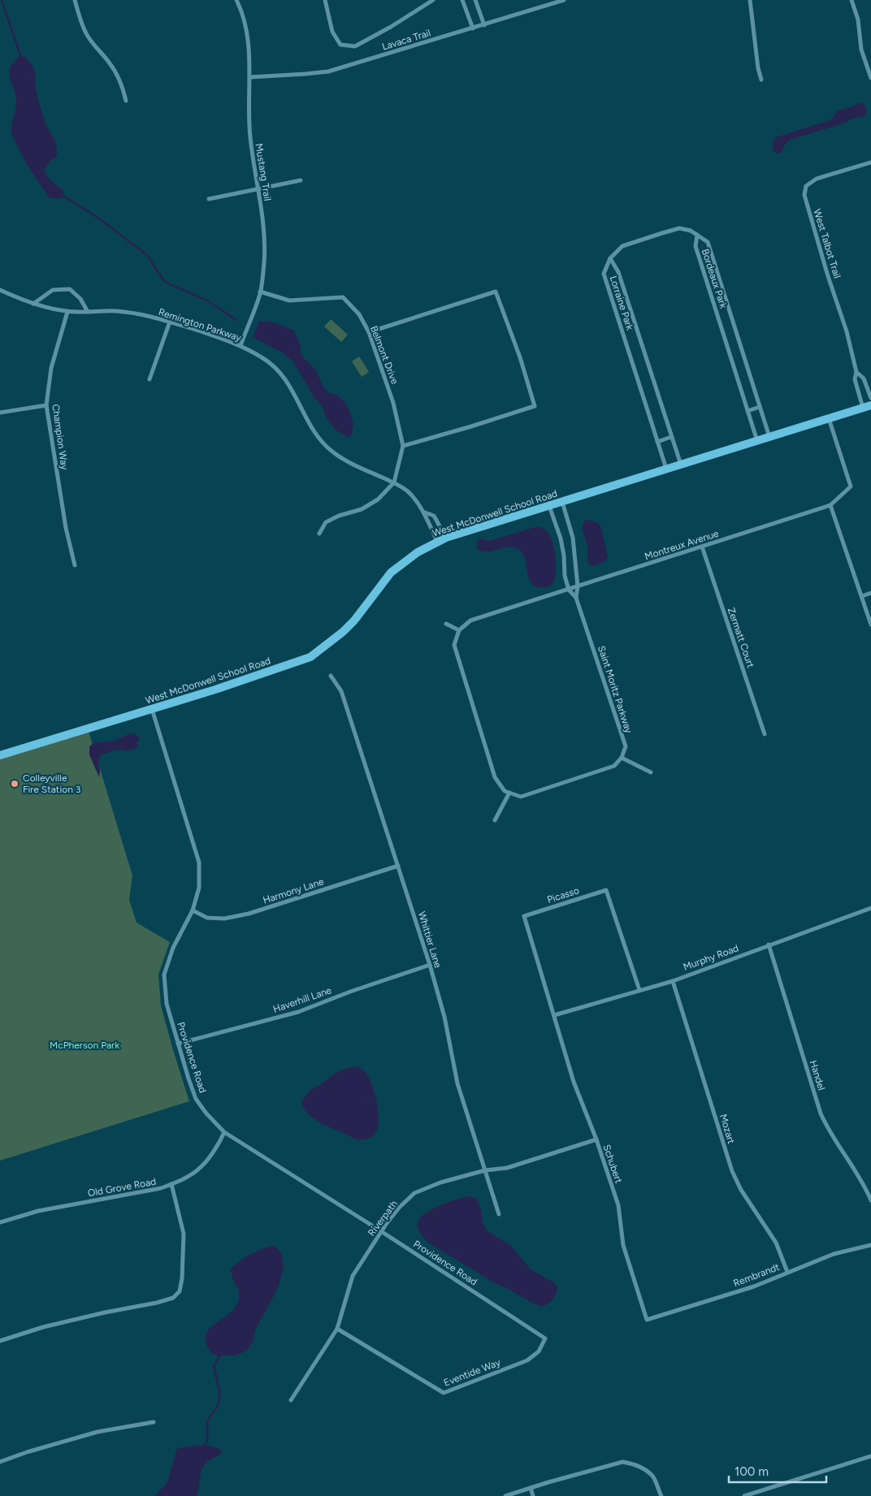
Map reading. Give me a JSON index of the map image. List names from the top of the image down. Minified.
{"streets":{"main road":["West McDonwell School Road"],"street":["Lavaca Trail","Mustang Trail","West Talbot Trail","Bordeaux Park","Lorraine Park","Remington Parkway","Belmont Drive","Champion Way","Montreux Avenue","Zermatt Court","Saint Moritz Parkway","Harmony Lane","Picasso","Whittier Lane","Murphy Road","Haverhill Lane","Providence Road","Handel","Mozart","Schubert","Old Grove Road","Riverpath","Rembrandt","Eventide Way"]},"crossings":[["Lavaca Trail","Mustang Trail"],["Mustang Trail","Remington Parkway"],["Mustang Trail","Belmont Drive"],["West Talbot Trail","West McDonwell School Road"],["Bordeaux Park","West McDonwell School Road"],["Lorraine Park","West McDonwell School Road"],["Remington Parkway","Belmont Drive"],["Remington Parkway","Champion Way"],["Remington Parkway","West McDonwell School Road"],["West McDonwell School Road","Montreux Avenue"],["West McDonwell School Road","Saint Moritz Parkway"],["West McDonwell School Road","Providence Road"],["Montreux Avenue","Zermatt Court"],["Montreux Avenue","Saint Moritz Parkway"],["Harmony Lane","Whittier Lane"],["Harmony Lane","Providence Road"],["Picasso","Murphy Road"],["Picasso","Schubert"],["Whittier Lane","Haverhill Lane"],["Whittier Lane","Riverpath"],["Murphy Road","Handel"],["Murphy Road","Mozart"],["Murphy Road","Schubert"],["Haverhill Lane","Providence Road"],["Providence Road","Old Grove Road"],["Providence Road","Riverpath"],["Providence Road","Eventide Way"],["Mozart","Rembrandt"],["Schubert","Riverpath"],["Schubert","Rembrandt"],["Riverpath","Eventide Way"]],"parks":["McPherson Park"],"places":["Colleyville Fire Station 3"],"scale_bar":"100 m"}
